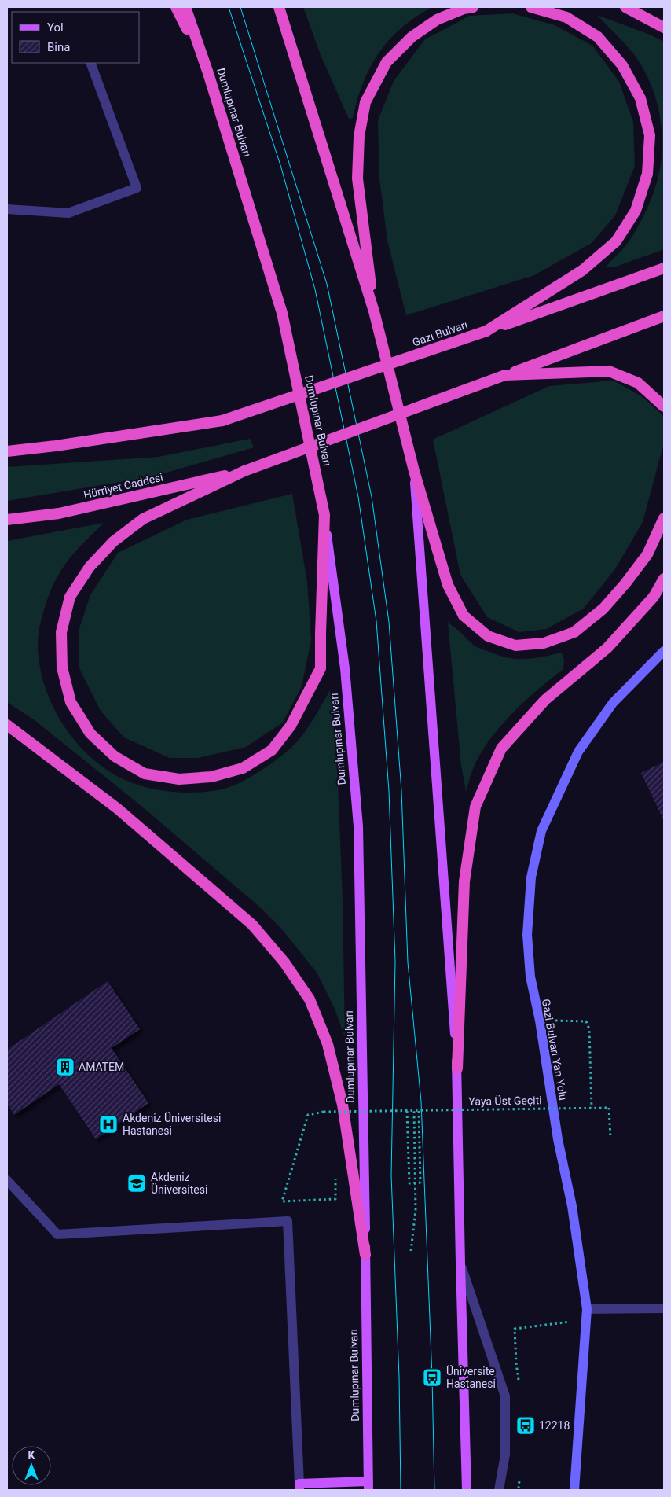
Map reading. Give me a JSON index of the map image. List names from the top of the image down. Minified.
{"streets":{"highway":["Dumlupınar Bulvarı","Gazi Bulvarı","Hürriyet Caddesi"],"main road":["Gazi Bulvarı Yan Yolu"],"path":["Yaya Üst Geçiti"]},"places":{"building":["AMATEM"],"hospital":["Akdeniz Üniversitesi Hastanesi"],"school or university":["Akdeniz Üniversitesi"],"bus stop":["Üniversite Hastanesi","12218"]},"legend":["Yol","Bina"],"north":"top"}
